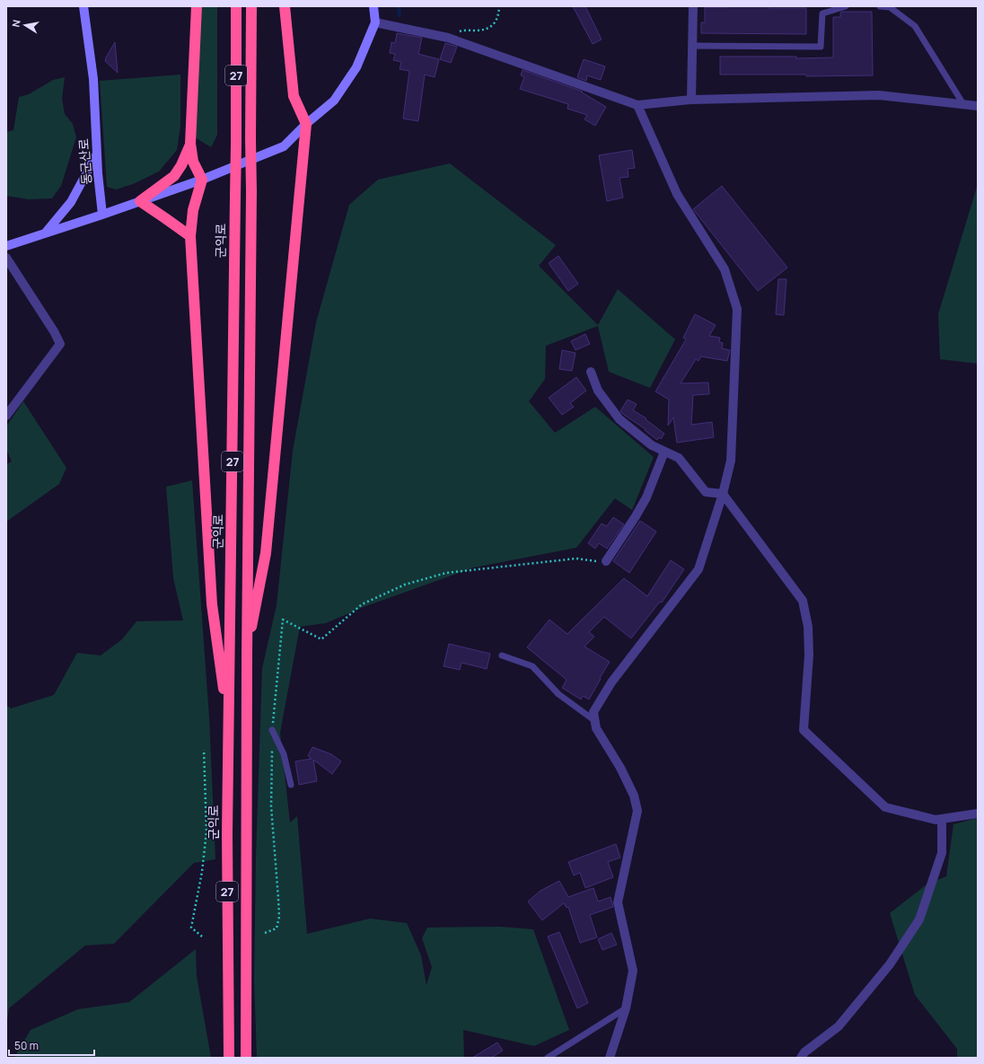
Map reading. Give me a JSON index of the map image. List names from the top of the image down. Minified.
{"streets":{"highway":["27","군익로"],"street":["동군산로"]},"scale_bar":"50 m","north":"left"}
